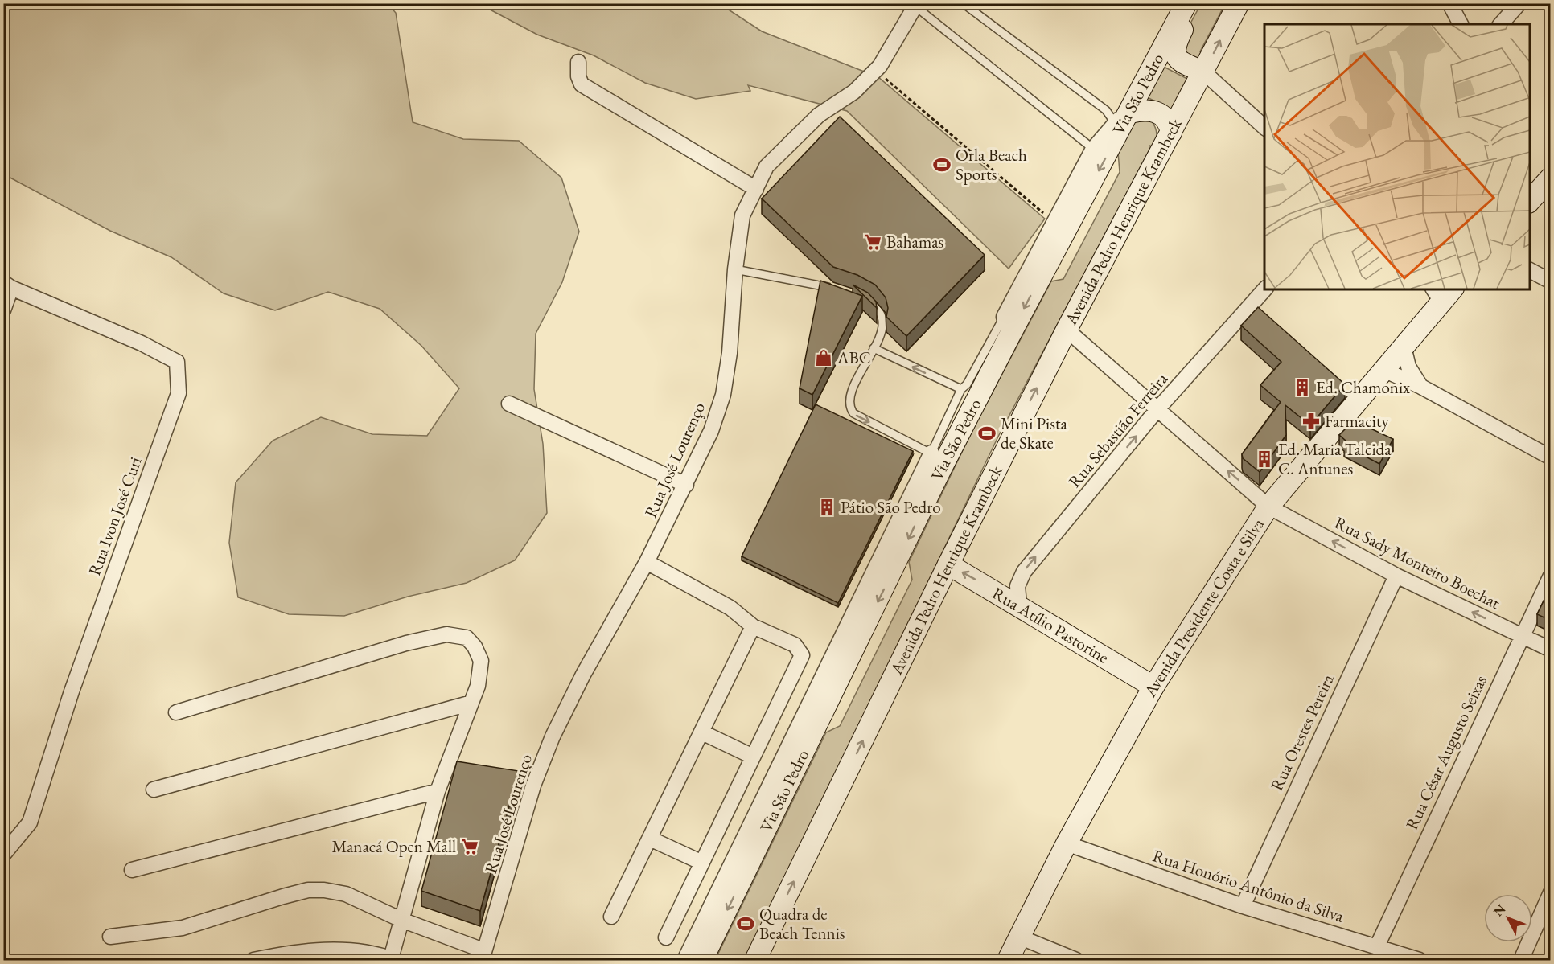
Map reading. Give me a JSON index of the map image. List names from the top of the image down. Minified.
{"streets":{"main road":["Via São Pedro","Avenida Pedro Henrique Krambeck","Avenida Presidente Costa e Silva","Rua Atílio Pastorine"],"street":["Rua Sebastião Ferreira","Rua José Lourenço","Rua Ivon José Curi","Rua Sady Monteiro Boechat","Rua Orestes Pereira","Rua César Augusto Seixas","Rua Honório Antônio da Silva"]},"crossings":[["Avenida Pedro Henrique Krambeck","Rua Sady Monteiro Boechat"],["Avenida Pedro Henrique Krambeck","Rua Atílio Pastorine"],["Rua Sebastião Ferreira","Rua Sady Monteiro Boechat"],["Rua Sebastião Ferreira","Rua Atílio Pastorine"],["Rua Sady Monteiro Boechat","Avenida Presidente Costa e Silva"],["Rua Sady Monteiro Boechat","Rua Orestes Pereira"],["Rua Sady Monteiro Boechat","Rua César Augusto Seixas"],["Avenida Presidente Costa e Silva","Rua Atílio Pastorine"],["Avenida Presidente Costa e Silva","Rua Honório Antônio da Silva"],["Rua Orestes Pereira","Rua Honório Antônio da Silva"],["Rua César Augusto Seixas","Rua Honório Antônio da Silva"]],"one_way":["Via São Pedro","Avenida Pedro Henrique Krambeck","Rua Sebastião Ferreira","Rua Sady Monteiro Boechat"],"places":{"sports":["Orla Beach Sports","Mini Pista de Skate","Quadra de Beach Tennis"],"supermarket":["Bahamas","Manacá Open Mall"],"shop":["ABC"],"building":["Ed. Chamonix","Ed. Maria Talcida C. Antunes","Pátio São Pedro"],"pharmacy":["Farmacity"]},"north":"top left"}
